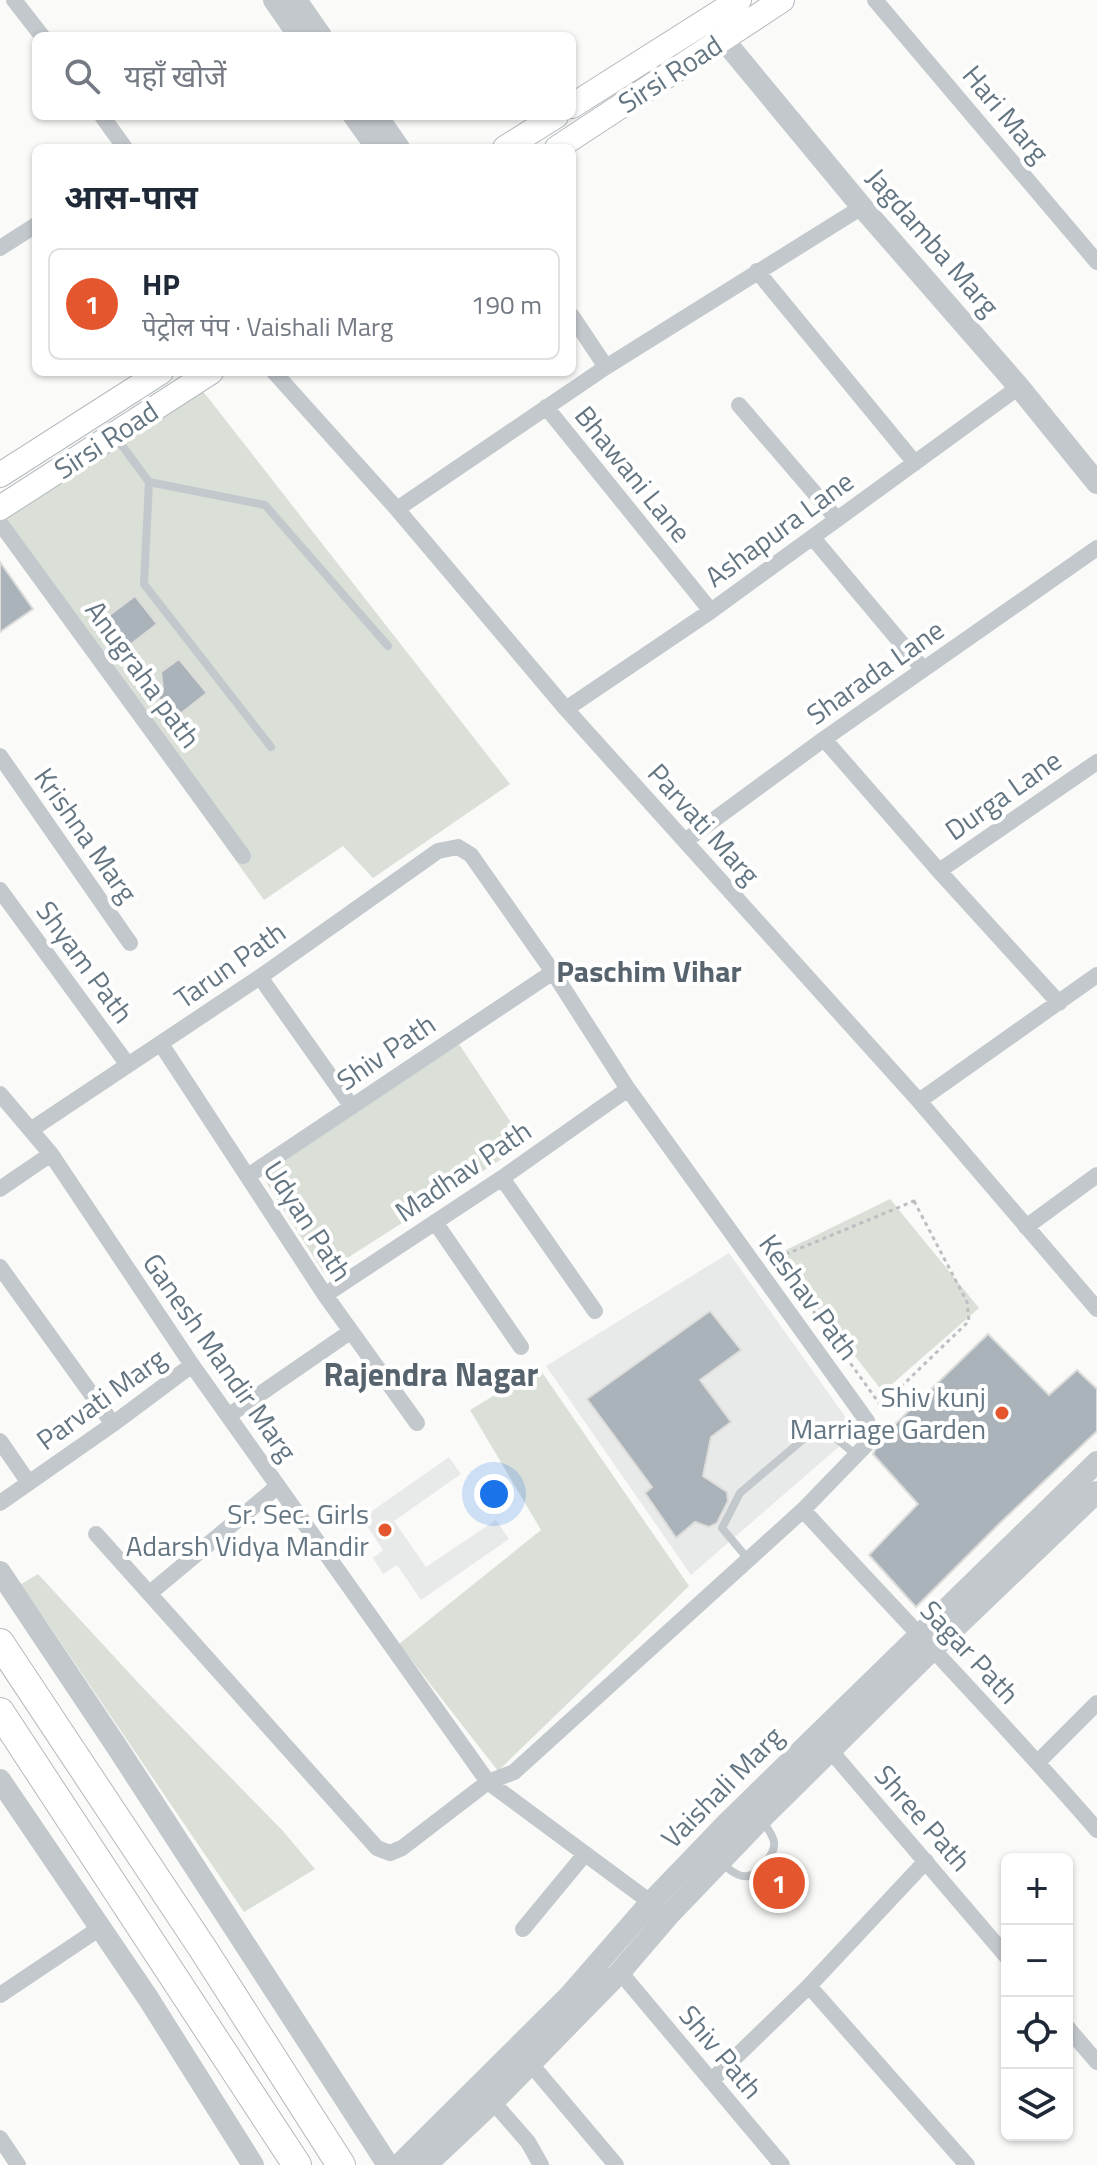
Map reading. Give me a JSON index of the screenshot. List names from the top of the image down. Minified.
{"streets":{"main road":["Sirsi Road"],"street":["Hari Marg","Jagdamba Marg","Bhawani Lane","Ashapura Lane","Sharada Lane","Anugraha path","Durga Lane","Parvati Marg","Krishna Marg","Shyam Path","Tarun Path","Shiv Path","Madhav Path","Udyan Path","Keshav Path","Ganesh Mandir Marg","Sagar Path","Vaishali Marg","Shree Path"]},"crossings":[["Sirsi Road","Jagdamba Marg"],["Jagdamba Marg","Ashapura Lane"],["Bhawani Lane","Ashapura Lane"],["Ashapura Lane","Parvati Marg"],["Sharada Lane","Parvati Marg"],["Parvati Marg","Ganesh Mandir Marg"],["Shyam Path","Tarun Path"],["Tarun Path","Udyan Path"],["Tarun Path","Keshav Path"],["Tarun Path","Ganesh Mandir Marg"],["Shiv Path","Udyan Path"],["Shiv Path","Keshav Path"],["Shiv Path","Vaishali Marg"],["Madhav Path","Udyan Path"],["Madhav Path","Keshav Path"],["Keshav Path","Ganesh Mandir Marg"],["Keshav Path","Sagar Path"],["Ganesh Mandir Marg","Vaishali Marg"],["Sagar Path","Vaishali Marg"],["Vaishali Marg","Shree Path"]],"districts":["Paschim Vihar","Rajendra Nagar"],"places":["Shiv kunj Marriage Garden","Sr. Sec. Girls Adarsh Vidya Mandir"],"page":{"search":"यहाँ खोजें","heading":"आस-पास","list":[{"mark":"1","name":"HP","note":"पेट्रोल पंप · Vaishali Marg","value":"190 m"}],"map_buttons":["+","−"],"pins":"1"}}
